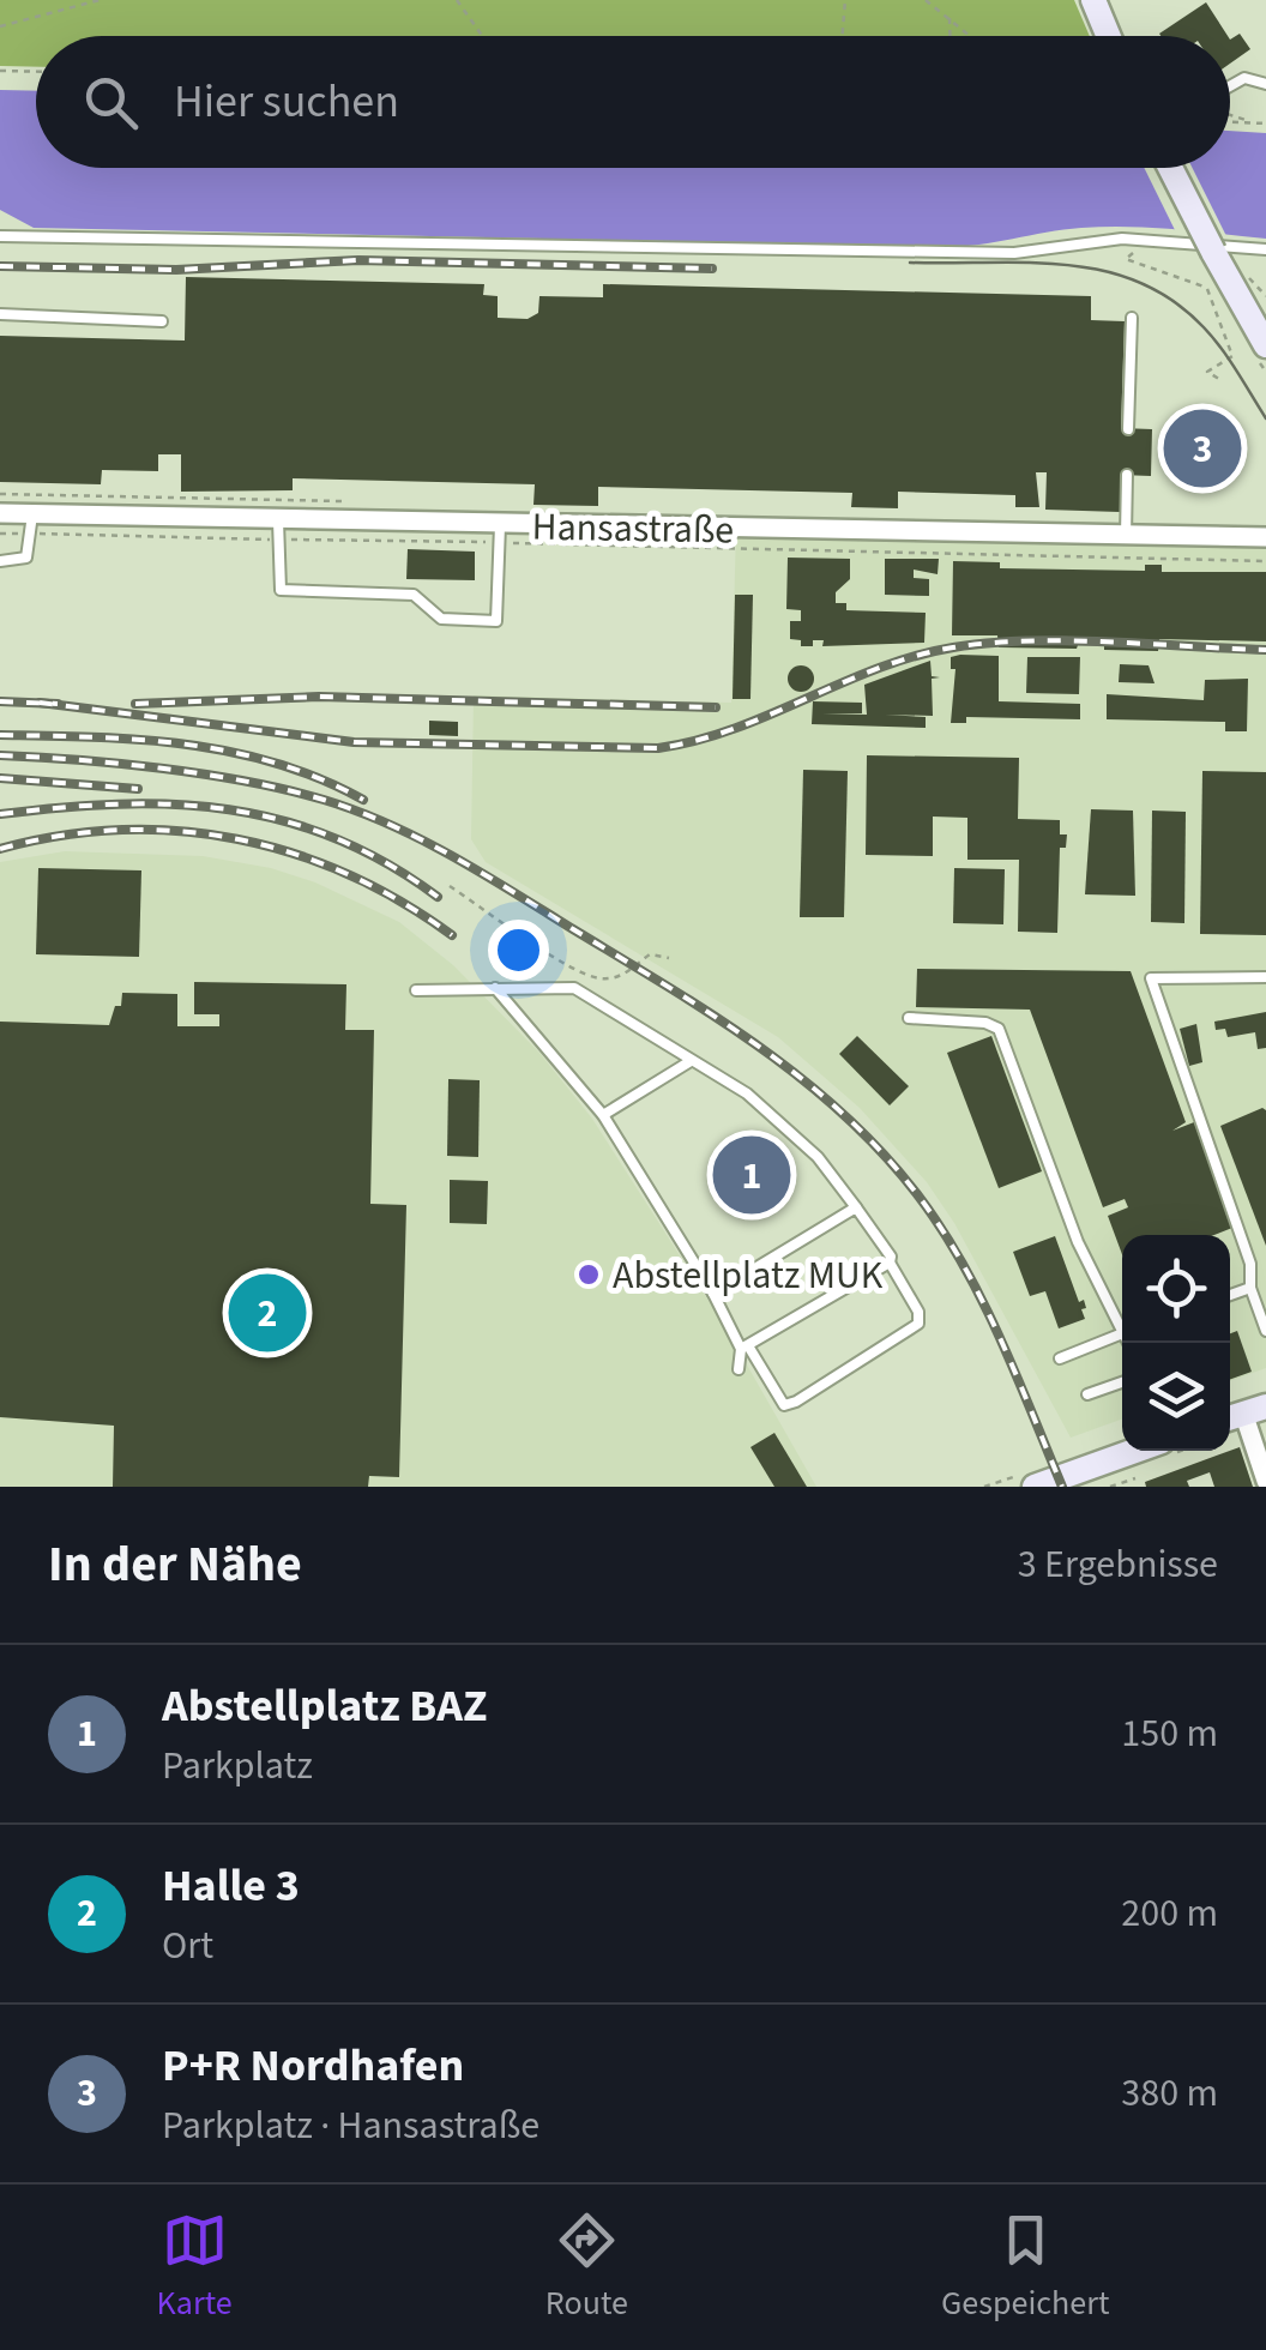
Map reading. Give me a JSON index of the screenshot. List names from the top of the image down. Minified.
{"streets":{"street":["Hansastraße"]},"places":["Abstellplatz MUK"],"page":{"search":"Hier suchen","pins":["3","1","2"],"heading":["In der Nähe","3 Ergebnisse"],"list":[{"mark":"1","name":"Abstellplatz BAZ","note":"Parkplatz","value":"150 m"},{"mark":"2","name":"Halle 3","note":"Ort","value":"200 m"},{"mark":"3","name":"P+R Nordhafen","note":"Parkplatz · Hansastraße","value":"380 m"}],"nav":["Karte","Route","Gespeichert"]}}
